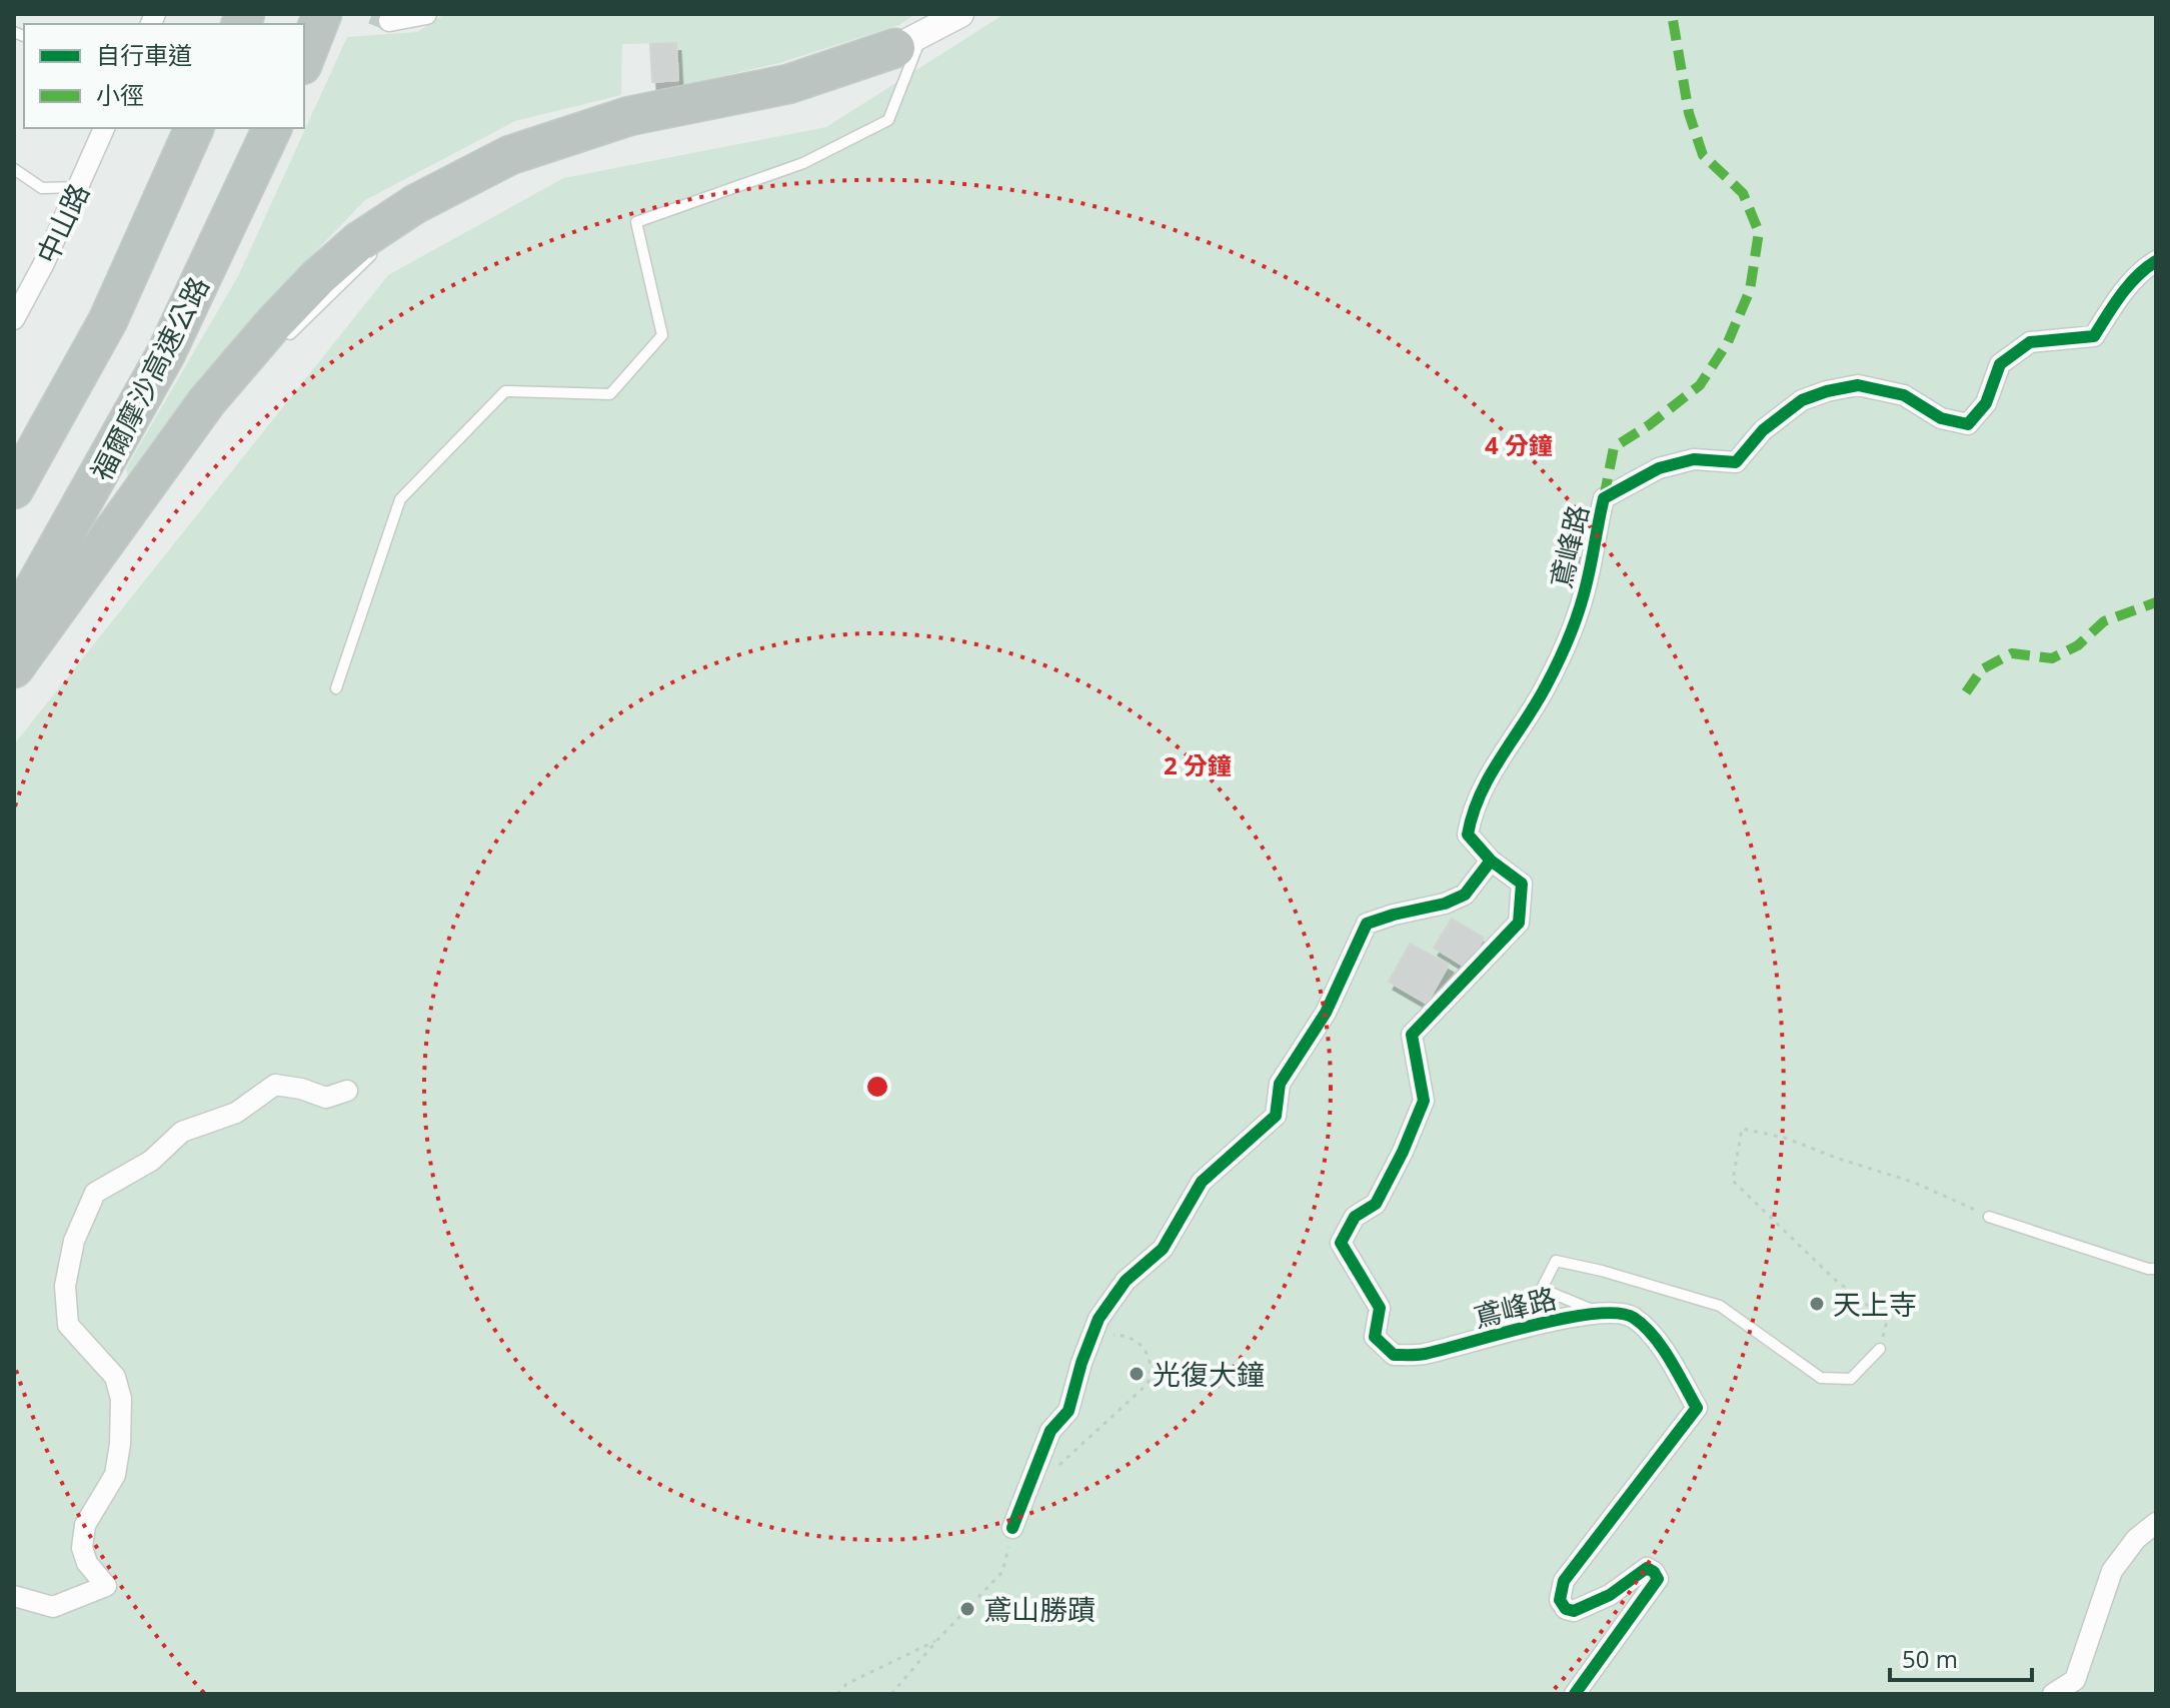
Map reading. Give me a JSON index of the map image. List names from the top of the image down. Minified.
{"streets":{"highway":["福爾摩沙高速公路"],"street":["中山路","鳶峰路"]},"places":["天上寺","光復大鐘","鳶山勝蹟"],"legend":["自行車道","小徑"],"scale_bar":"50 m","rings":["4 分鐘","2 分鐘"]}
